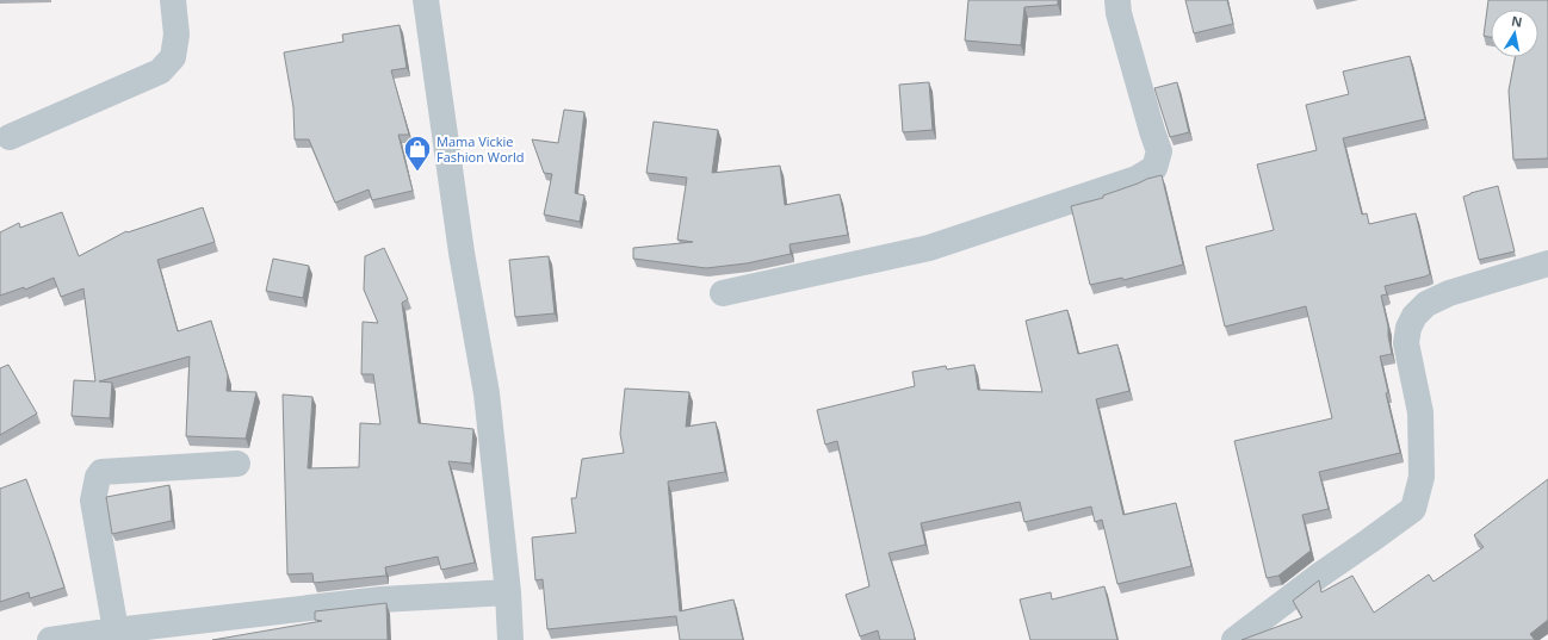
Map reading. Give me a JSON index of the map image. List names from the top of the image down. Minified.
{"places":{"shop":["Mama Vickie Fashion World"]},"north":"top"}
